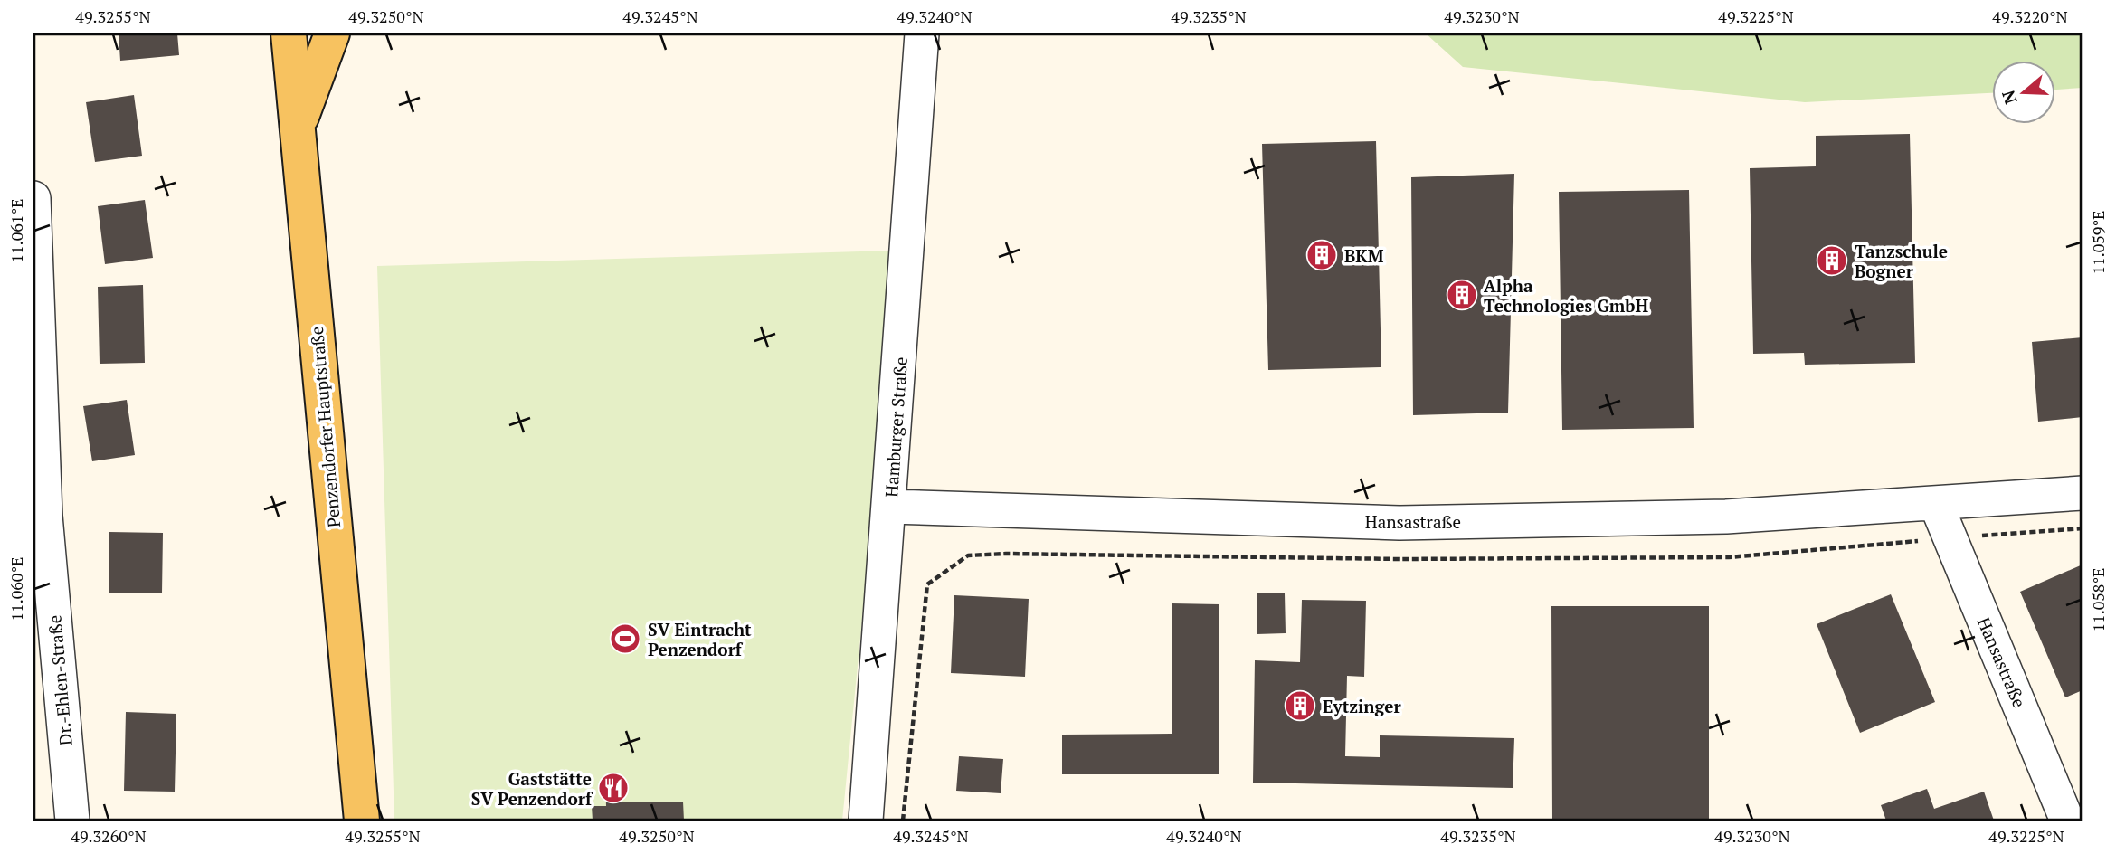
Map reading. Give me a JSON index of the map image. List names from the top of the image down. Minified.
{"streets":{"main road":["Penzendorfer Hauptstraße"],"street":["Hamburger Straße","Hansastraße","Dr.-Ehlen-Straße"]},"crossings":[["Hamburger Straße","Hansastraße"]],"places":{"building":["BKM","Tanzschule Bogner","Alpha Technologies GmbH","Eytzinger"],"sports":["SV Eintracht Penzendorf"],"restaurant":["Gaststätte SV Penzendorf"]},"north":"left","coordinates":["49.3255°N","49.3250°N","49.3245°N","49.3240°N","49.3235°N","49.3230°N","49.3225°N","49.3220°N","11.061°E","11.059°E","11.060°E","11.058°E","49.3260°N"]}
